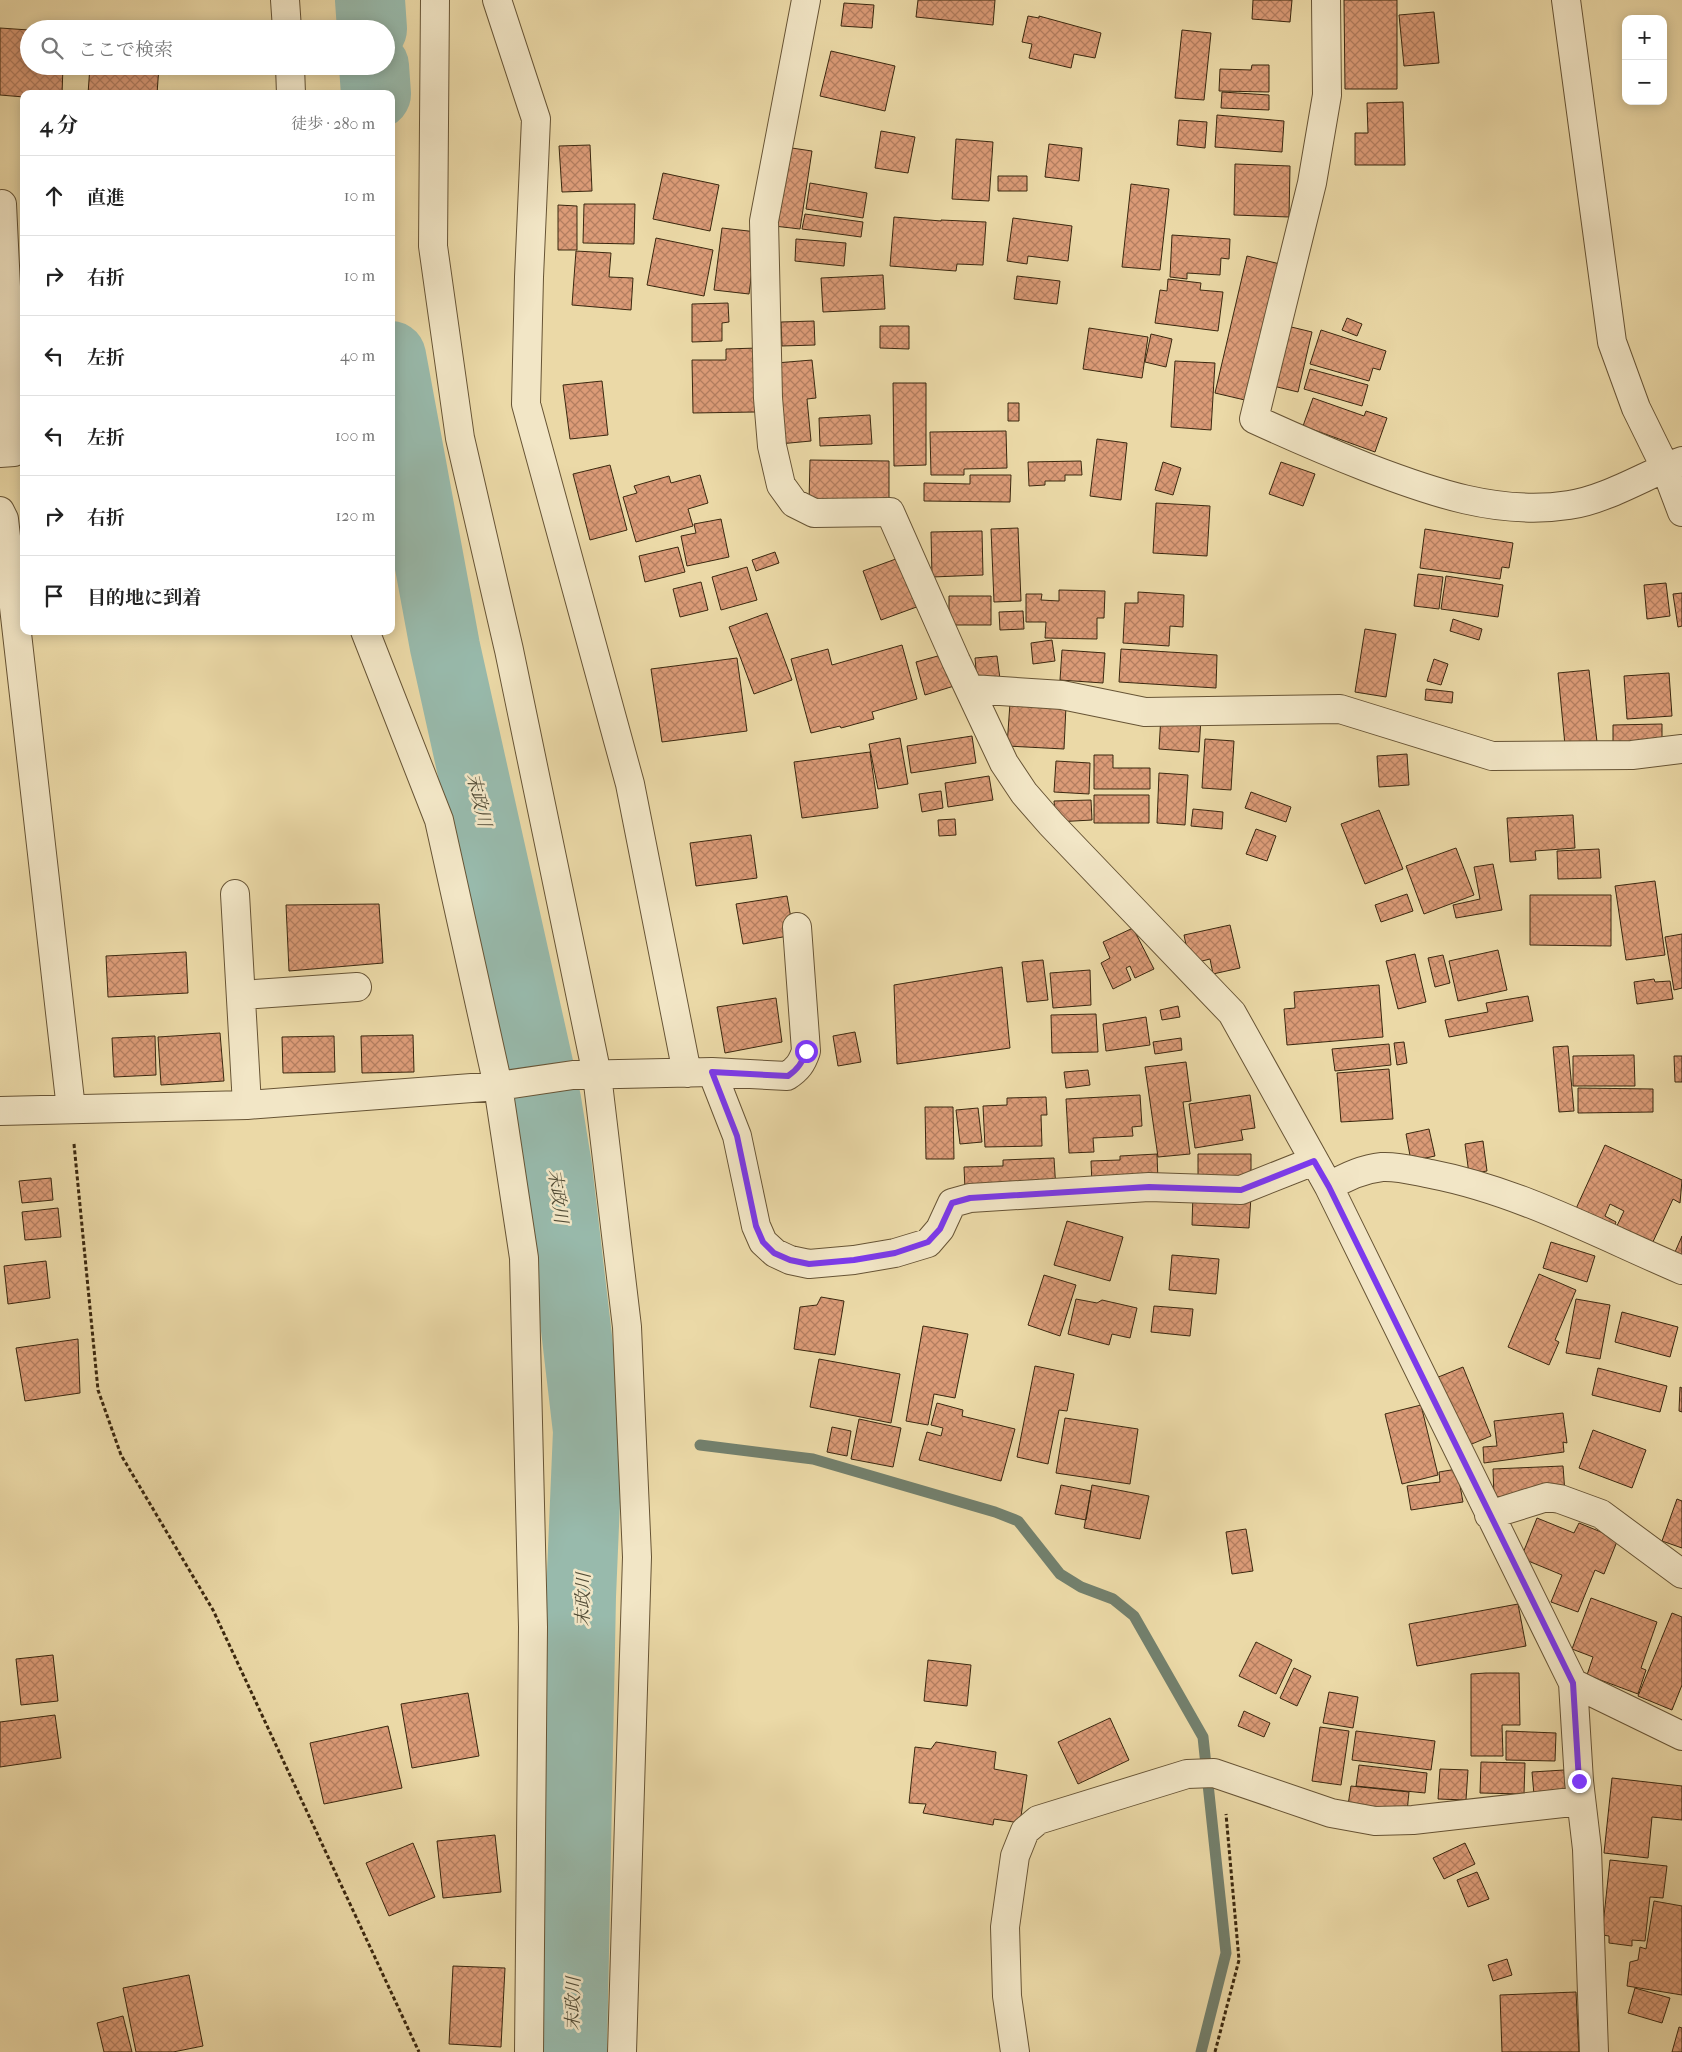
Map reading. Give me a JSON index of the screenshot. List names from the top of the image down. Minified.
{"water":["末政川"],"page":{"map_buttons":["+","−"],"search":"ここで検索","heading":["4 分","徒歩 · 280 m"],"list":[["直進","10 m"],["右折","10 m"],["左折","40 m"],["左折","100 m"],["右折","120 m"],"目的地に到着"]}}
